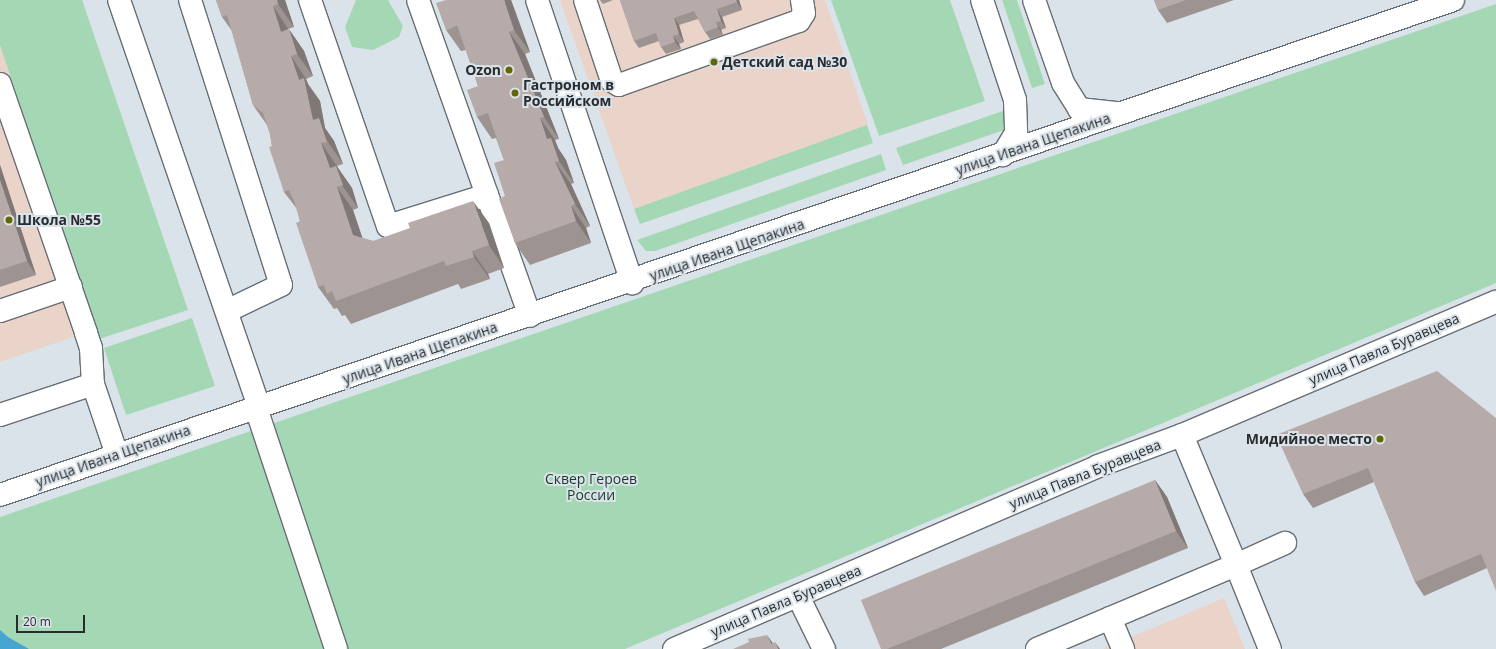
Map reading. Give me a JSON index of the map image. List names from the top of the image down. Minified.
{"streets":{"street":["улица Ивана Щепакина","улица Павла Буравцева"]},"parks":["Сквер Героев России"],"places":["Детский сад №30","Ozon","Гастроном в Российском","Школа №55","Мидийное место"],"scale_bar":"20 m"}
